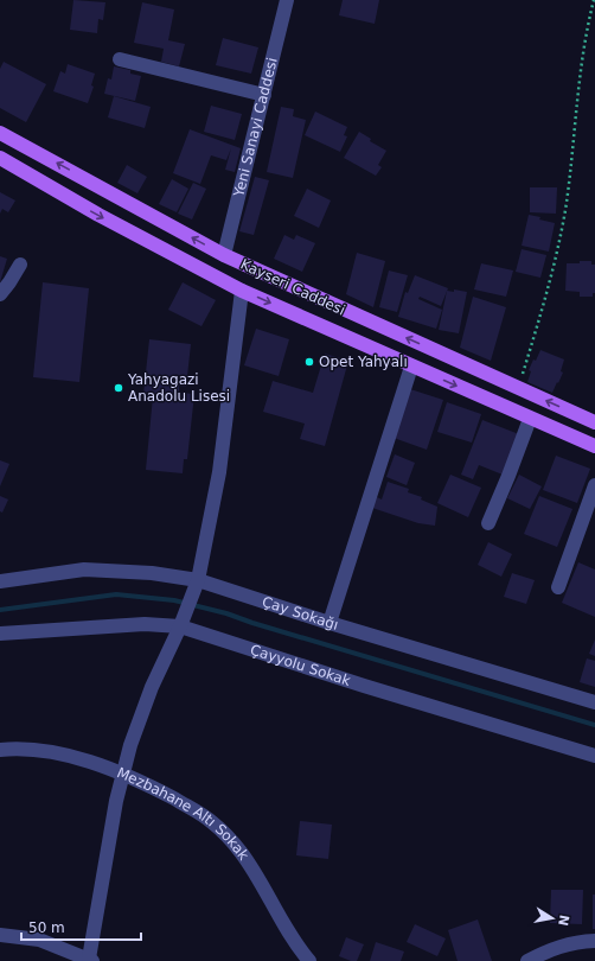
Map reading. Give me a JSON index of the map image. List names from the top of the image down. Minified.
{"streets":{"main road":["Kayseri Caddesi"],"street":["Yeni Sanayi Caddesi","Çay Sokağı","Çayyolu Sokak","Mezbahane Altı Sokak"]},"crossings":[["Yeni Sanayi Caddesi","Kayseri Caddesi"]],"places":["Opet Yahyalı","Yahyagazi Anadolu Lisesi"],"scale_bar":"50 m","north":"right"}
